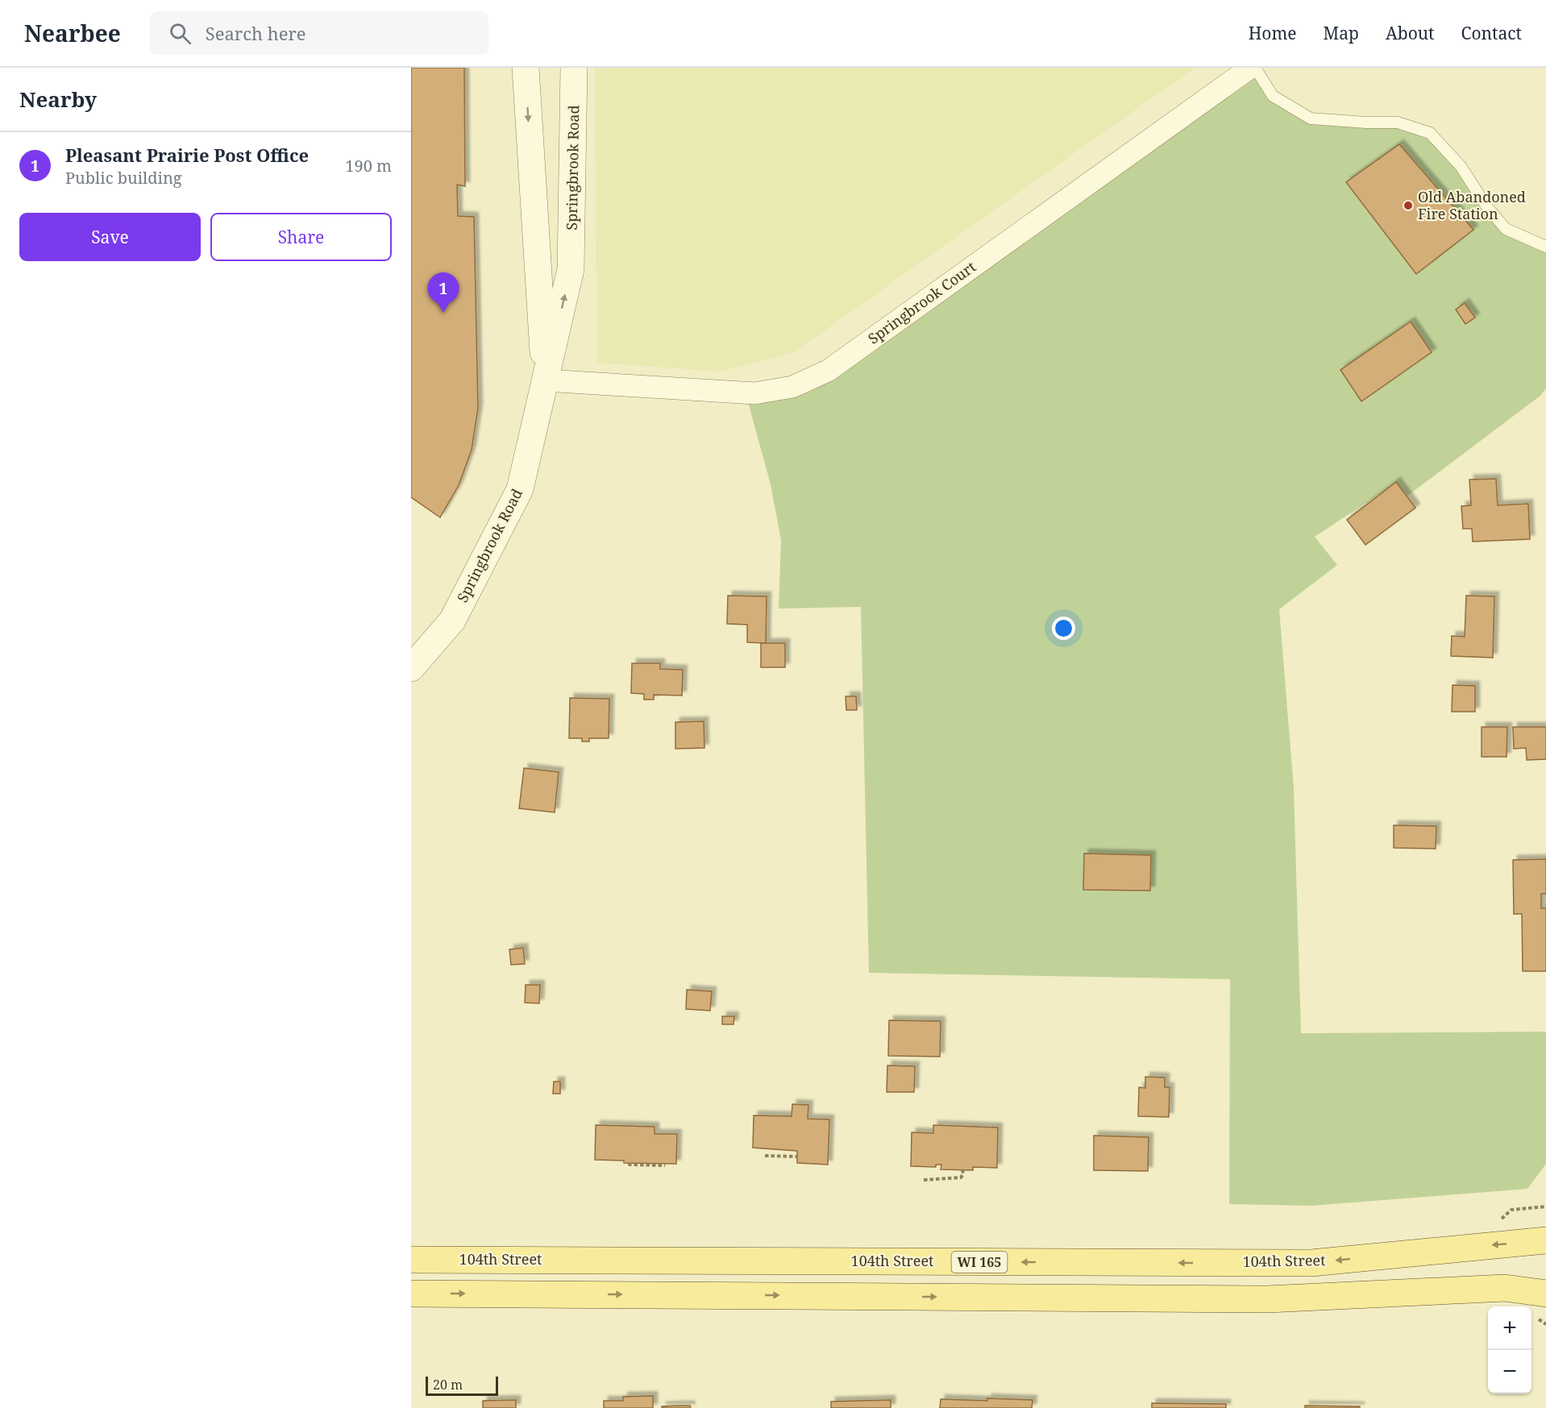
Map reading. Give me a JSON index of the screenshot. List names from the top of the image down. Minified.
{"streets":{"main road":["104th Street","WI 165"],"street":["Springbrook Road","Springbrook Court"]},"crossings":[["Springbrook Road","Springbrook Court"]],"places":["Old Abandoned Fire Station"],"scale_bar":"20 m","page":{"header":"Nearbee","search":"Search here","nav":["Home","Map","About","Contact"],"heading":"Nearby","list":[{"mark":"1","name":"Pleasant Prairie Post Office","note":"Public building","value":"190 m"}],"buttons":["Save","Share"],"pins":"1","map_buttons":["+","−"],"scale":"20 m"}}
